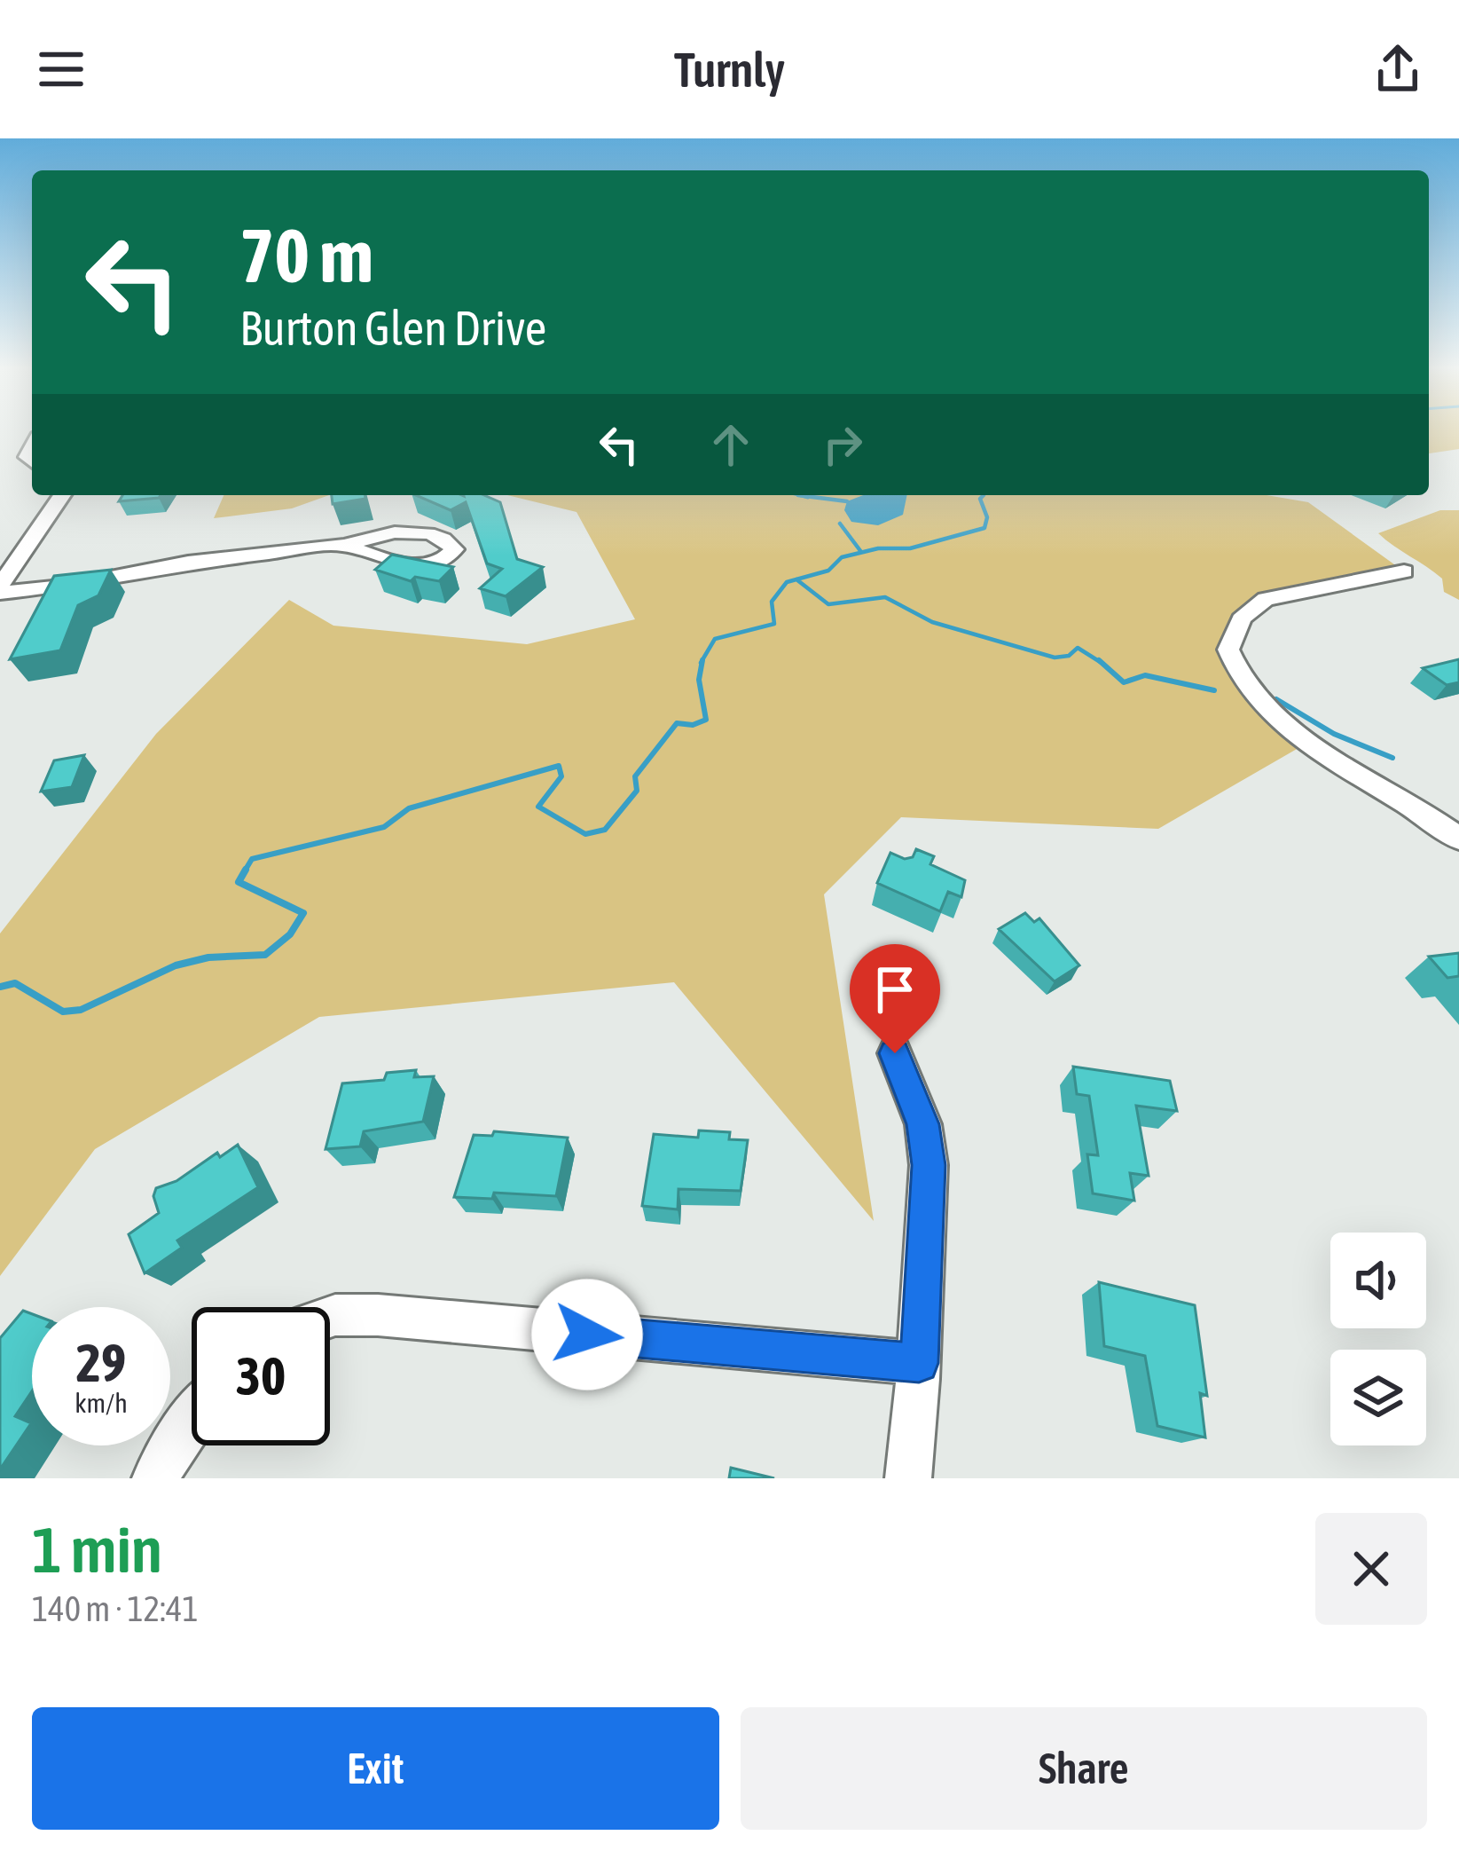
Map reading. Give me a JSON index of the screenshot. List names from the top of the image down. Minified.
{"page":{"header":"Turnly","turn":["70 m","Burton Glen Drive"],"speed":"29 km/h","limit":"30","heading":["1 min","140 m · 12:41"],"buttons":["Exit","Share"]}}
